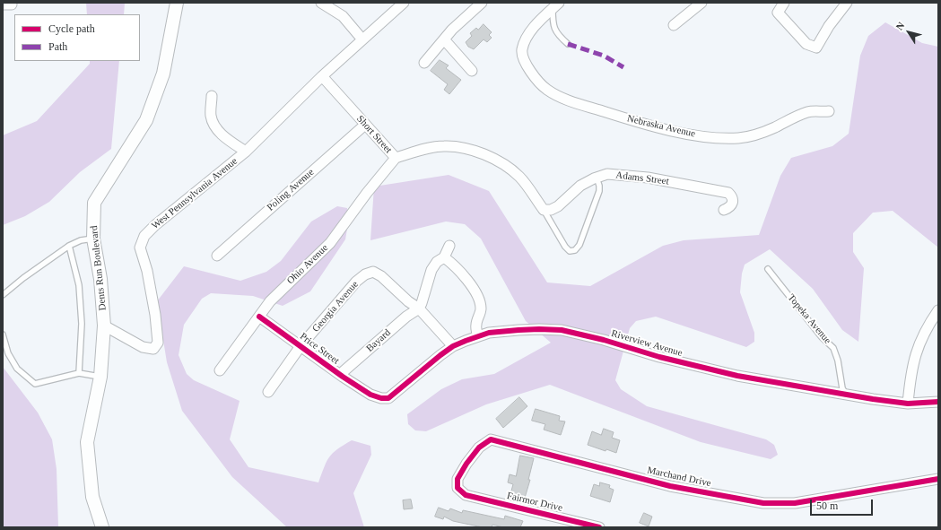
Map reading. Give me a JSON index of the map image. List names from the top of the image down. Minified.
{"streets":{"street":["Nebraska Avenue","Short Street","Adams Street","Poling Avenue","West Pennsylvania Avenue","Ohio Avenue","Dents Run Boulevard","Georgia Avenue","Bayard","Riverview Avenue","Price Street","Marchand Drive","Fairmor Drive"],"lane":["Topeka Avenue"]},"crossings":[["Short Street","Adams Street"],["Short Street","Poling Avenue"],["Short Street","West Pennsylvania Avenue"],["Short Street","Ohio Avenue"],["West Pennsylvania Avenue","Dents Run Boulevard"],["Ohio Avenue","Price Street"],["Georgia Avenue","Bayard"],["Georgia Avenue","Price Street"],["Topeka Avenue","Riverview Avenue"],["Bayard","Price Street"],["Riverview Avenue","Price Street"],["Marchand Drive","Fairmor Drive"]],"legend":["Cycle path","Path"],"scale_bar":"50 m","north":"top left"}
